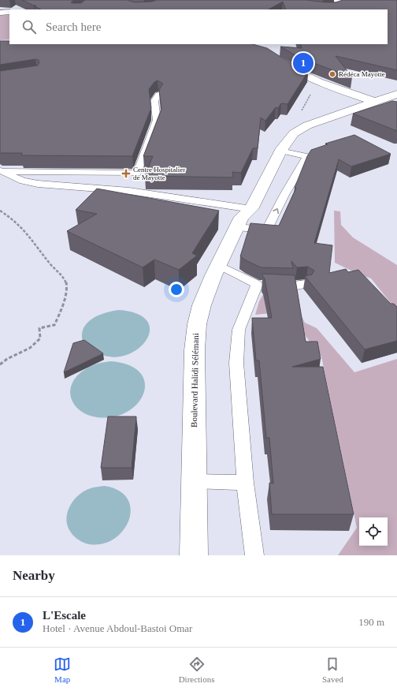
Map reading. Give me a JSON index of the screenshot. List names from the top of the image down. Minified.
{"streets":{"street":["Boulevard Halidi Sélémani"]},"places":{"other":["Rédéca Mayotte"],"health":["Centre Hospitalier de Mayotte"]},"page":{"search":"Search here","pins":"1","heading":"Nearby","list":[{"mark":"1","name":"L'Escale","note":"Hotel · Avenue Abdoul-Bastoi Omar","value":"190 m"}],"nav":["Map","Directions","Saved"]}}
